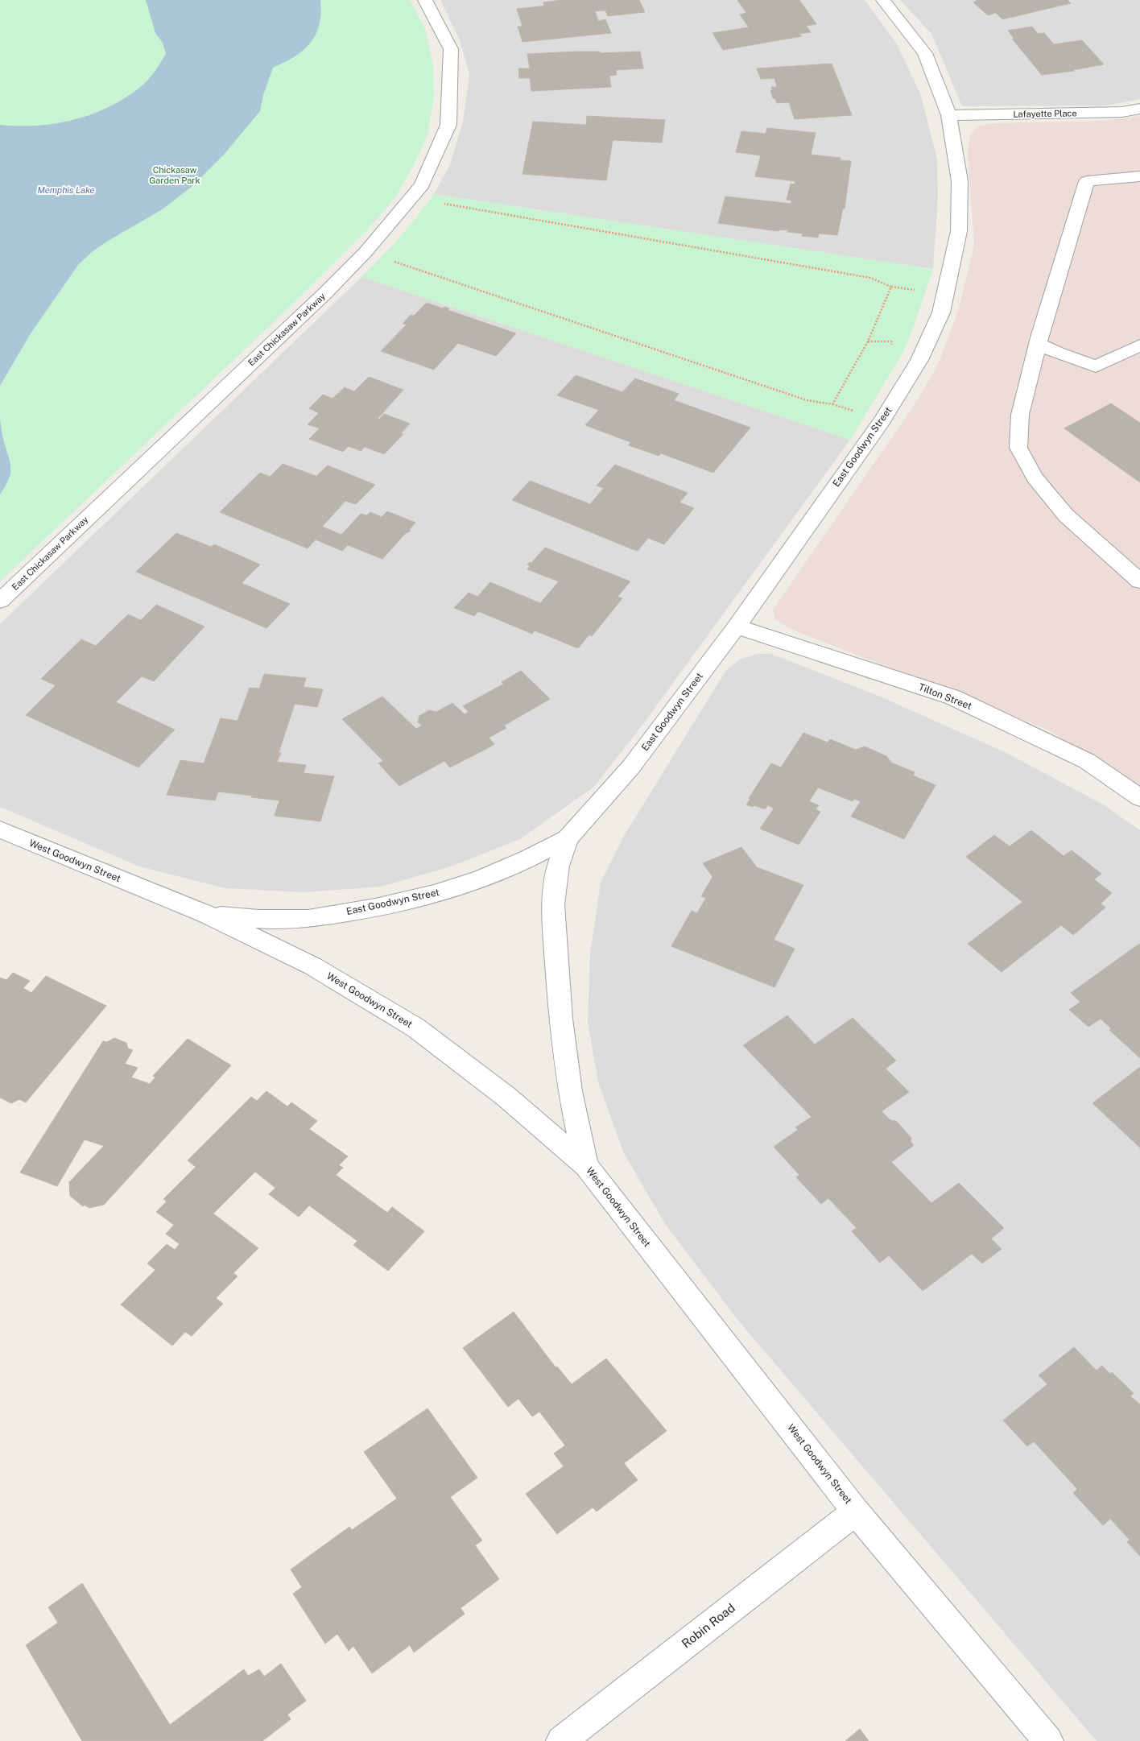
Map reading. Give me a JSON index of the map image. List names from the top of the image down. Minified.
{"streets":{"street":["Lafayette Place","East Chickasaw Parkway","East Goodwyn Street","Tilton Street","West Goodwyn Street","Robin Road"]},"crossings":[["Lafayette Place","East Goodwyn Street"],["East Goodwyn Street","Tilton Street"],["East Goodwyn Street","West Goodwyn Street"],["West Goodwyn Street","Robin Road"]],"water":["Memphis Lake"],"parks":["Chickasaw Garden Park"]}
